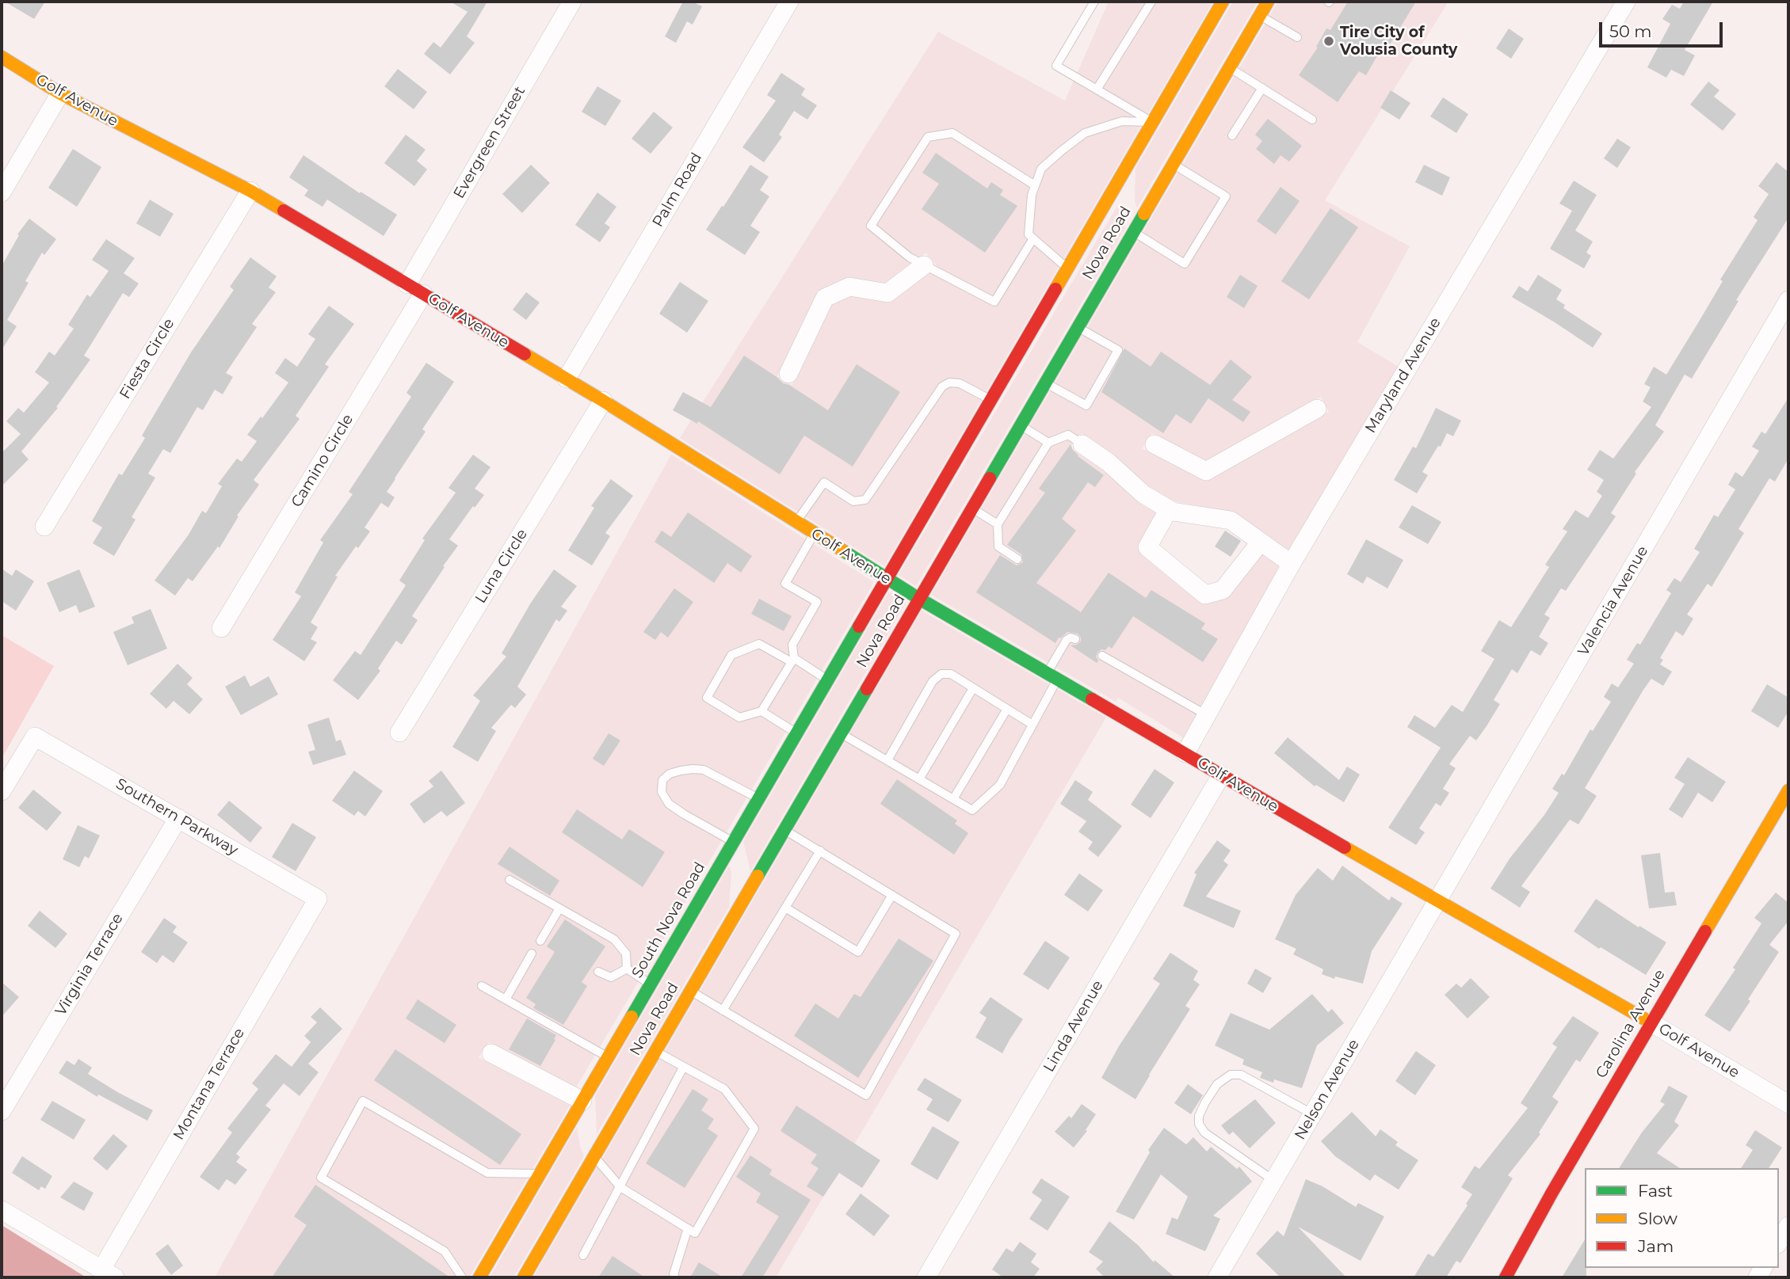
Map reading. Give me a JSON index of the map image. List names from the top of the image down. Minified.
{"streets":{"main road":["Golf Avenue","Nova Road","South Nova Road","Carolina Avenue"],"street":["Evergreen Street","Palm Road","Fiesta Circle","Maryland Avenue","Camino Circle","Luna Circle","Valencia Avenue","Southern Parkway","Virginia Terrace","Linda Avenue","Montana Terrace","Nelson Avenue"]},"crossings":[["Golf Avenue","Evergreen Street"],["Golf Avenue","Palm Road"],["Golf Avenue","Nova Road"],["Golf Avenue","Fiesta Circle"],["Golf Avenue","Maryland Avenue"],["Golf Avenue","Camino Circle"],["Golf Avenue","Luna Circle"],["Golf Avenue","Valencia Avenue"],["Golf Avenue","South Nova Road"],["Golf Avenue","Carolina Avenue"],["Golf Avenue","Linda Avenue"],["Golf Avenue","Nelson Avenue"],["Nova Road","South Nova Road"],["Valencia Avenue","Nelson Avenue"],["Southern Parkway","Virginia Terrace"],["Southern Parkway","Montana Terrace"]],"places":["Tire City of Volusia County"],"legend":["Fast","Slow","Jam"],"scale_bar":"50 m"}
